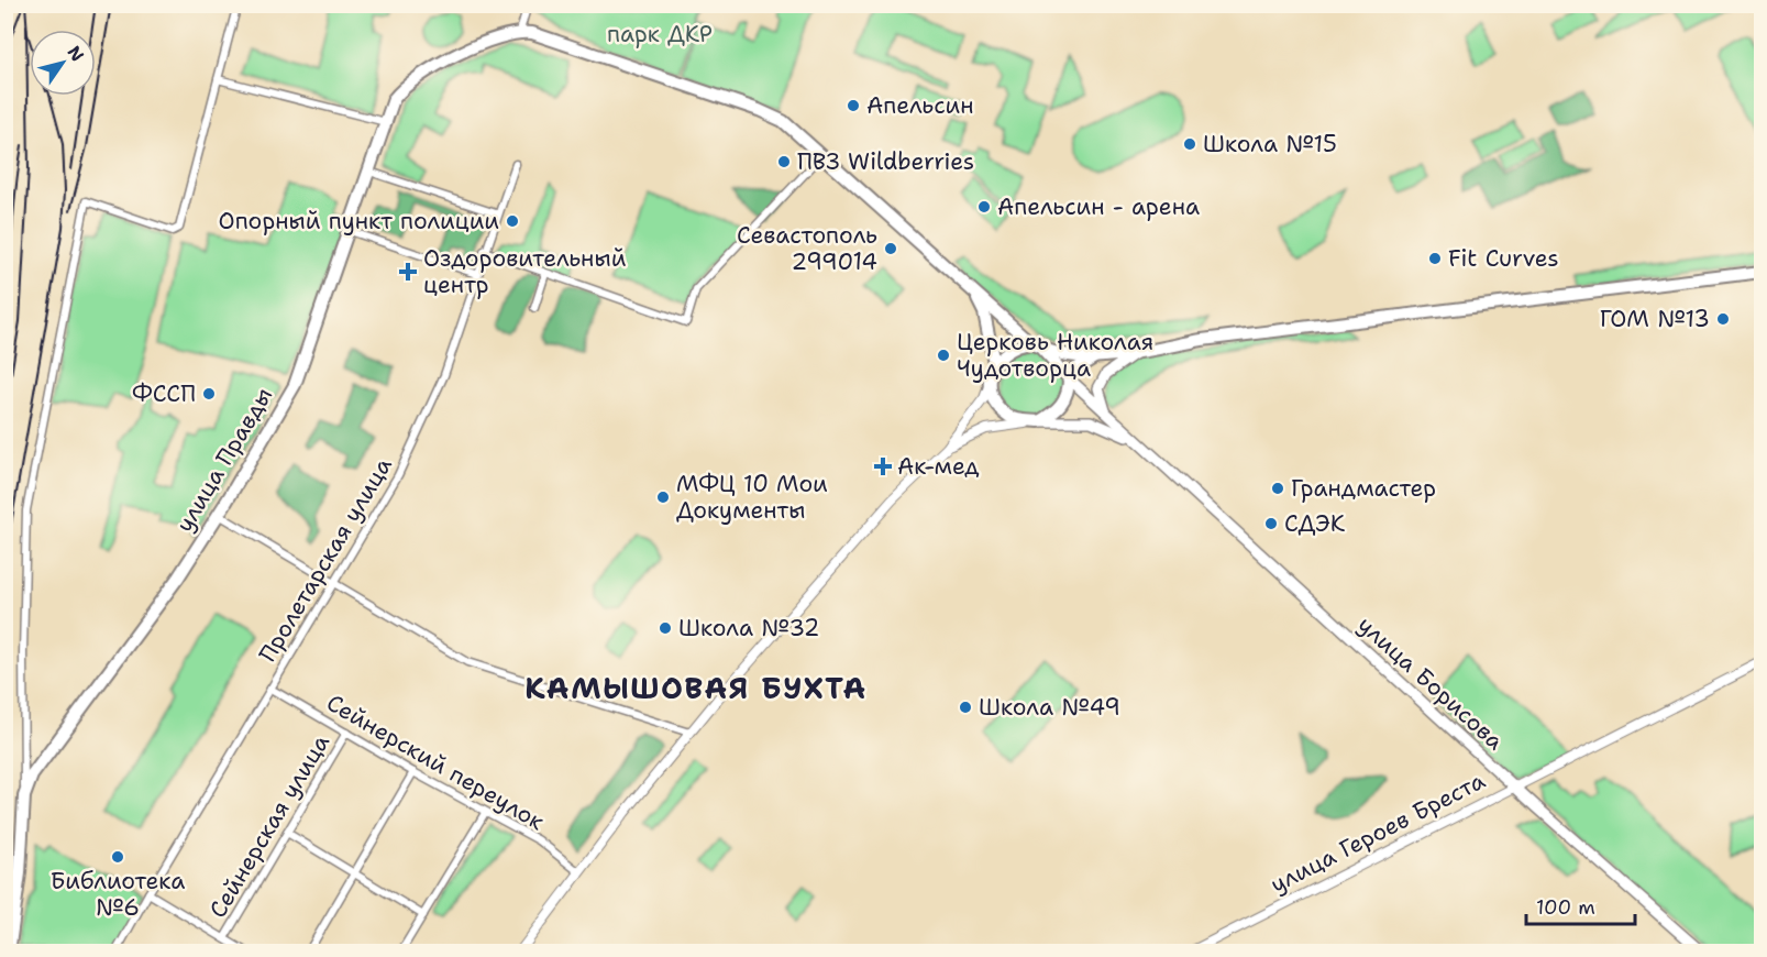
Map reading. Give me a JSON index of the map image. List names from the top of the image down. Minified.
{"streets":{"main road":["улица Правды","улица Борисова"],"street":["Пролетарская улица","Сейнерский переулок","Сейнерская улица","улица Героев Бреста"]},"crossings":[["Пролетарская улица","Сейнерский переулок"],["улица Борисова","улица Героев Бреста"],["Сейнерский переулок","Сейнерская улица"]],"districts":["КАМЫШОВАЯ БУХТА"],"parks":["парк ДКР"],"places":{"other":["Апельсин","Школа №15","ПВЗ Wildberries","Апельсин - арена","Опорный пункт полиции","Севастополь 299014","Fit Curves","ГОМ №13","Церковь Николая Чудотворца","ФССП","Грандмастер","МФЦ 10 Мои Документы","СДЭК","Школа №32","Школа №49","Библиотека №6"],"health":["Оздоровительный центр","Ак-мед"]},"scale_bar":"100 m","north":"top right"}
